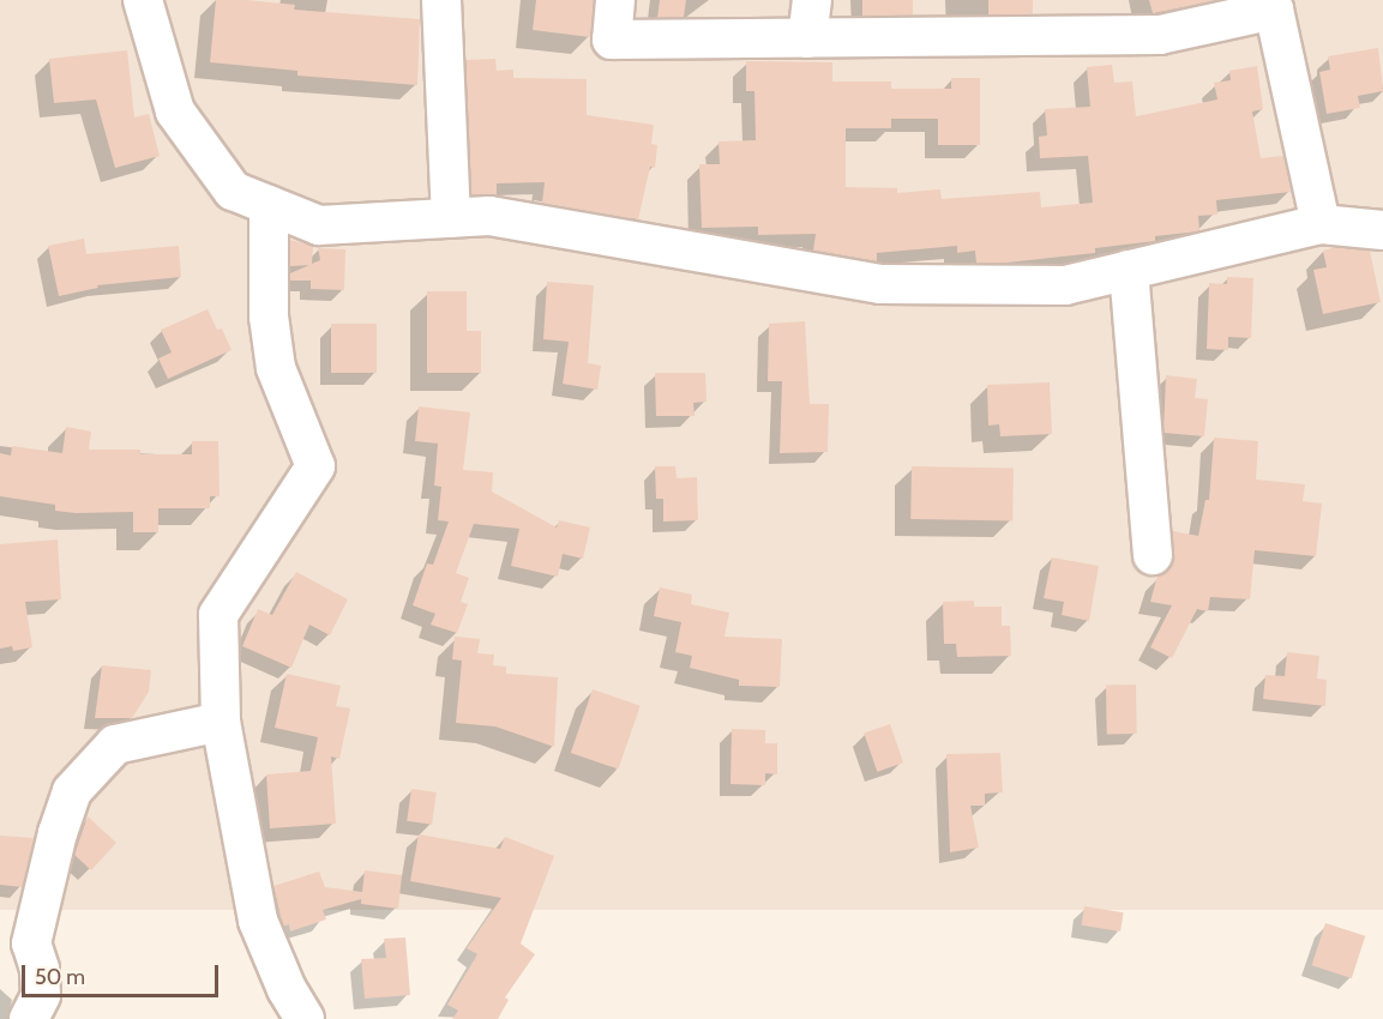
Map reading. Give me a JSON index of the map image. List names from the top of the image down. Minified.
{"scale_bar":"50 m"}
